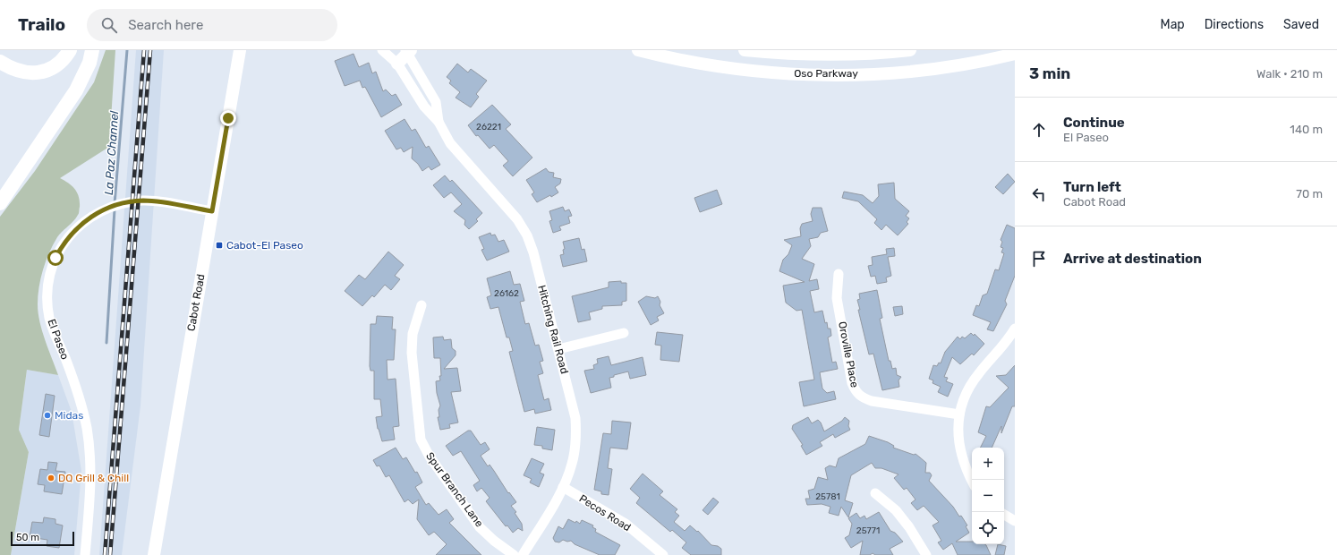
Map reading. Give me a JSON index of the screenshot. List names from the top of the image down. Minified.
{"streets":{"main road":["Oso Parkway","Cabot Road"],"street":["Hitching Rail Road","El Paseo","Oroville Place","Spur Branch Lane","Pecos Road"]},"crossings":[["Cabot Road","El Paseo"],["Hitching Rail Road","Pecos Road"]],"water":["La Paz Channel"],"places":{"transit":["Cabot-El Paseo"],"other":["Midas","DQ Grill & Chill"]},"house_numbers":["26221","26162","25781","25771"],"scale_bar":"50 m","page":{"header":"Trailo","search":"Search here","nav":["Map","Directions","Saved"],"heading":["3 min","Walk · 210 m"],"list":[["Continue","El Paseo","140 m"],["Turn left","Cabot Road","70 m"],"Arrive at destination"],"map_buttons":["+","−"],"scale":"50 m"}}
